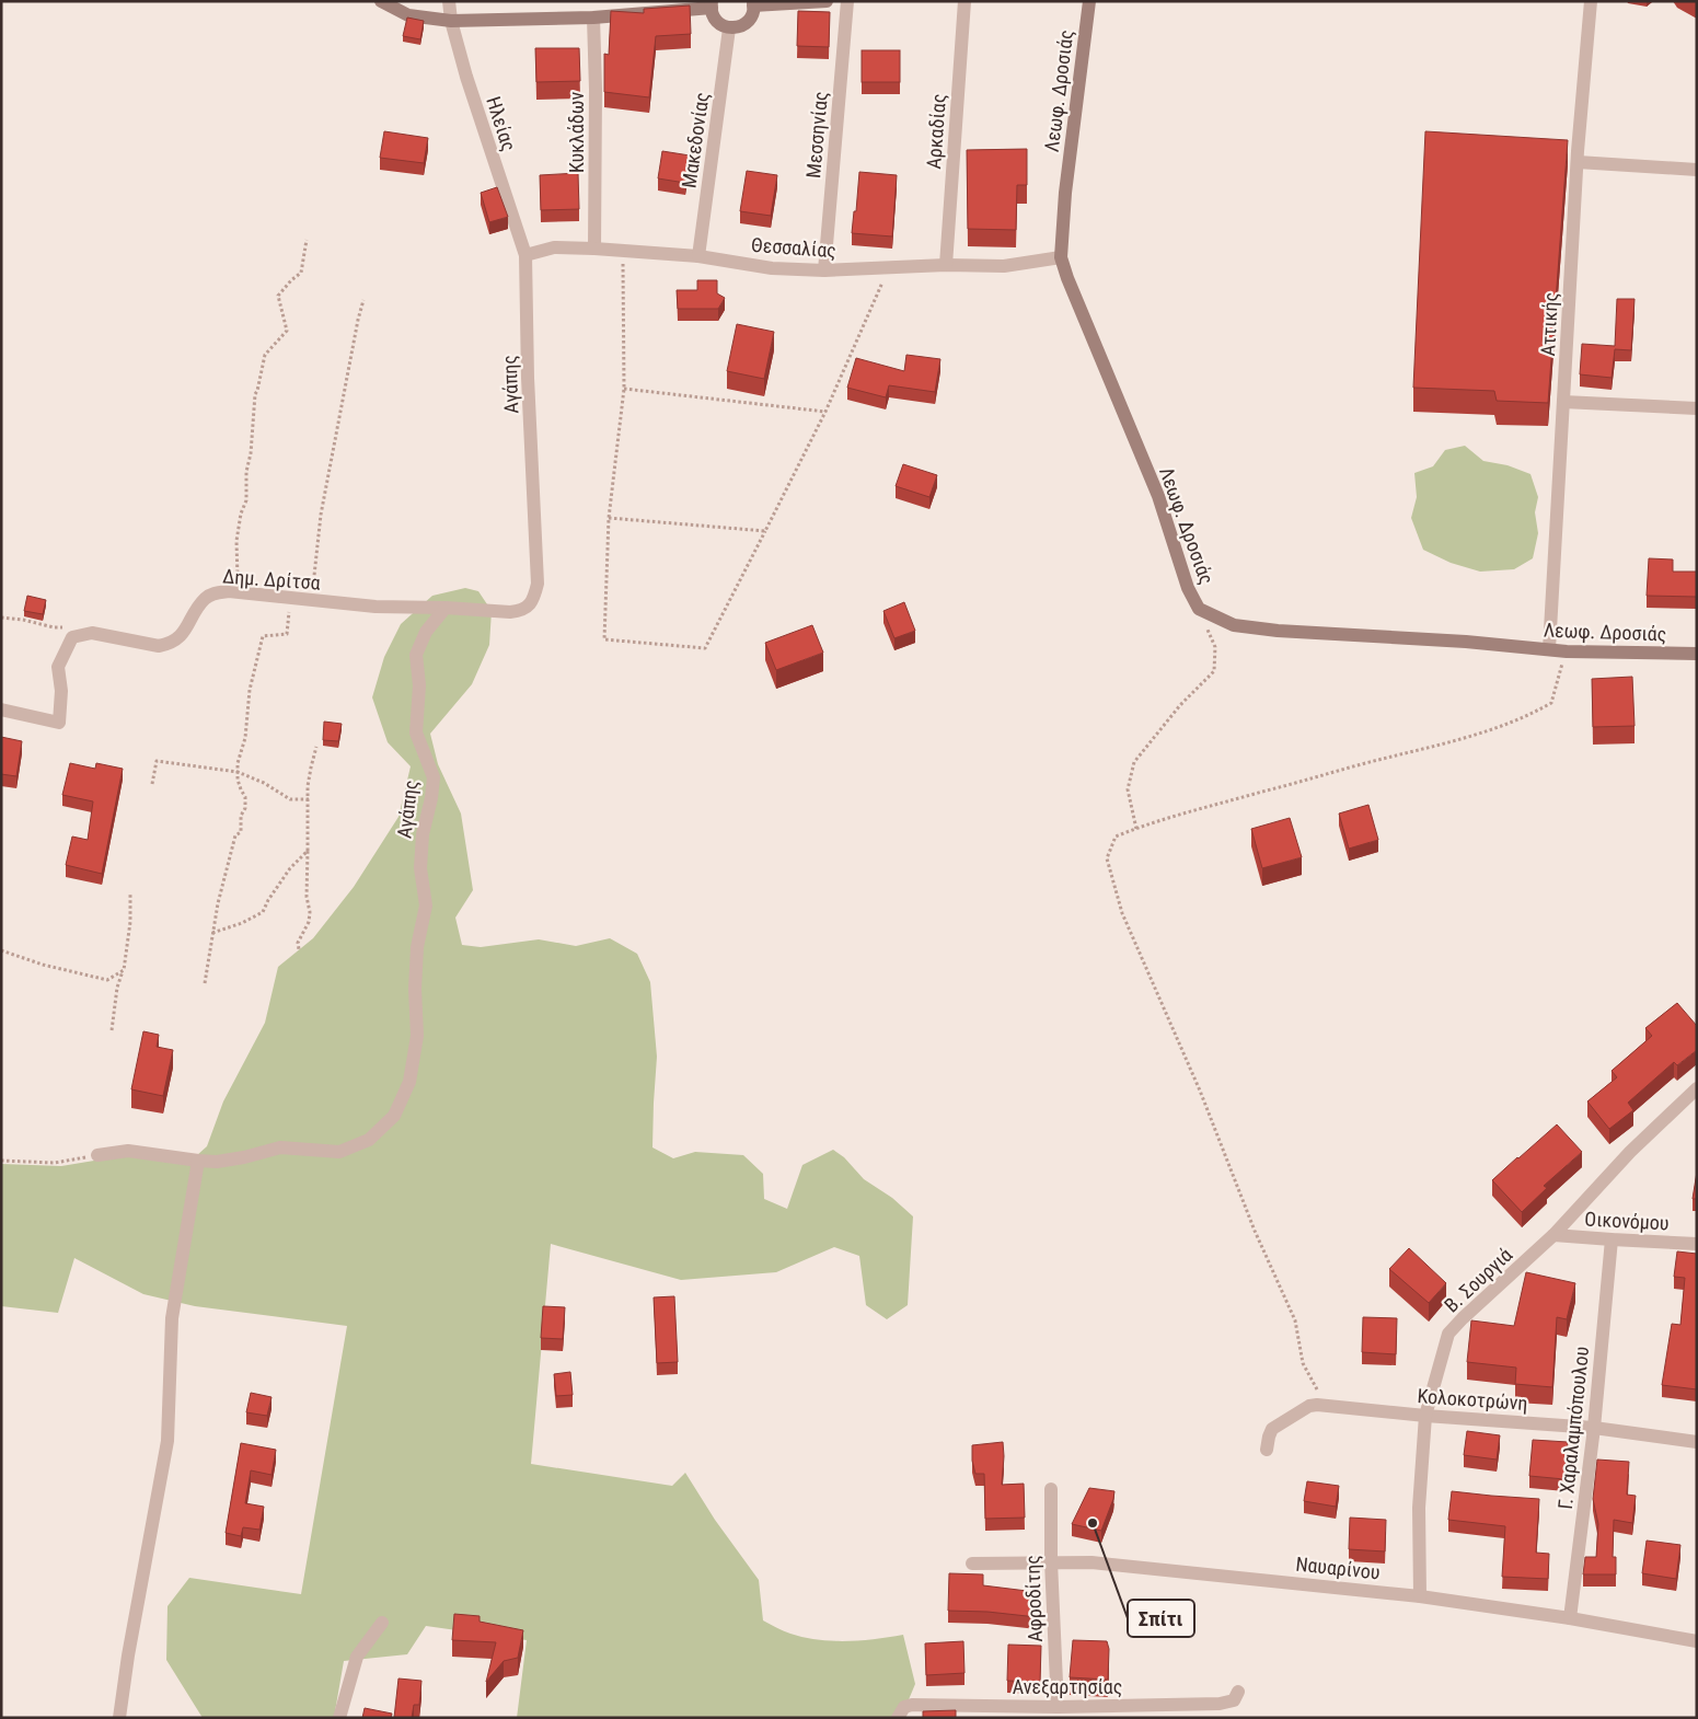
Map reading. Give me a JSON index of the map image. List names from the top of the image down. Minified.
{"streets":{"street":["Λεωφ. Δροσιάς","Ηλείας","Αρκαδίας","Κυκλάδων","Μεσσηνίας","Μακεδονίας","Θεσσαλίας","Αττικής","Αγάπης","Δημ. Δρίτσα","Οικονόμου","Β. Σουργιά","Κολοκοτρώνη","Γ. Χαραλαμπόπουλου","Ναυαρίνου","Αφροδίτης","Ανεξαρτησίας"]},"crossings":[["Λεωφ. Δροσιάς","Θεσσαλίας"],["Λεωφ. Δροσιάς","Αττικής"],["Ηλείας","Θεσσαλίας"],["Ηλείας","Αγάπης"],["Αρκαδίας","Θεσσαλίας"],["Κυκλάδων","Θεσσαλίας"],["Μεσσηνίας","Θεσσαλίας"],["Μακεδονίας","Θεσσαλίας"],["Θεσσαλίας","Αγάπης"],["Αγάπης","Δημ. Δρίτσα"],["Οικονόμου","Β. Σουργιά"],["Οικονόμου","Γ. Χαραλαμπόπουλου"],["Β. Σουργιά","Κολοκοτρώνη"],["Β. Σουργιά","Ναυαρίνου"],["Κολοκοτρώνη","Γ. Χαραλαμπόπουλου"],["Γ. Χαραλαμπόπουλου","Ναυαρίνου"],["Ναυαρίνου","Αφροδίτης"],["Αφροδίτης","Ανεξαρτησίας"]],"places":["Σπίτι"]}
